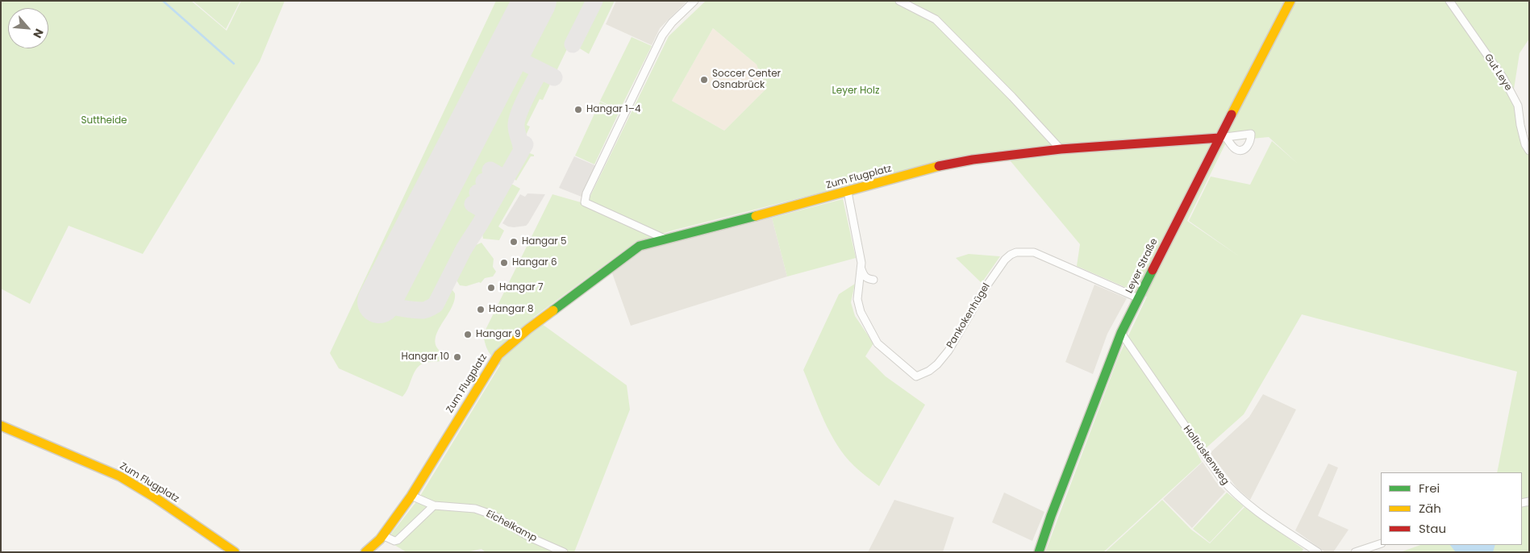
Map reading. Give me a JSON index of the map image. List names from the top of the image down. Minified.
{"streets":{"street":["Gut Leye","Zum Flugplatz","Leyer Straße","Pankokenhügel","Hollrüskenweg","Eichelkamp"]},"crossings":[["Zum Flugplatz","Leyer Straße"],["Zum Flugplatz","Pankokenhügel"],["Zum Flugplatz","Eichelkamp"],["Leyer Straße","Pankokenhügel"],["Leyer Straße","Hollrüskenweg"]],"parks":["Leyer Holz","Suttheide"],"places":["Soccer Center Osnabrück","Hangar 1–4","Hangar 5","Hangar 6","Hangar 7","Hangar 8","Hangar 9","Hangar 10"],"legend":["Frei","Zäh","Stau"],"north":"bottom right"}
